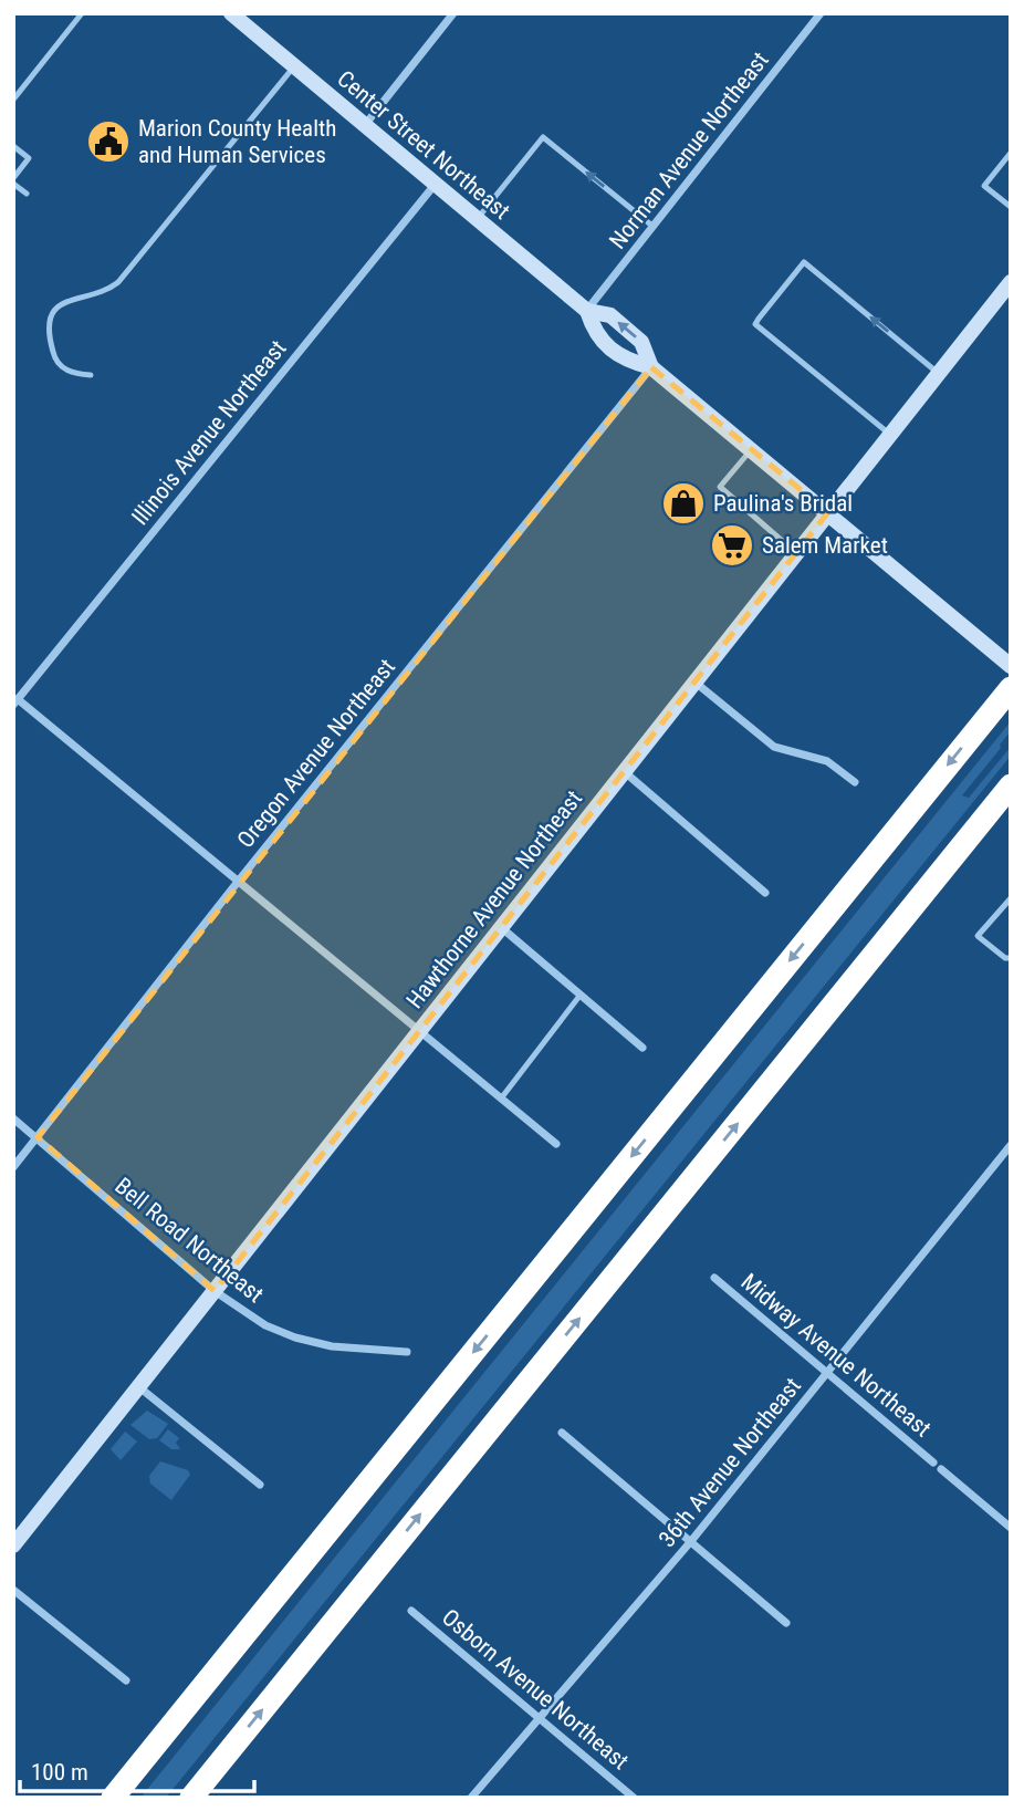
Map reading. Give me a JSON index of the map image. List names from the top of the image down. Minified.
{"streets":{"main road":["Center Street Northeast","Hawthorne Avenue Northeast"],"street":["Norman Avenue Northeast","Illinois Avenue Northeast","Oregon Avenue Northeast","Bell Road Northeast","Midway Avenue Northeast","36th Avenue Northeast","Osborn Avenue Northeast"]},"crossings":[["Center Street Northeast","Norman Avenue Northeast"],["Center Street Northeast","Illinois Avenue Northeast"],["Center Street Northeast","Oregon Avenue Northeast"],["Center Street Northeast","Hawthorne Avenue Northeast"],["Oregon Avenue Northeast","Bell Road Northeast"],["Hawthorne Avenue Northeast","Bell Road Northeast"],["Midway Avenue Northeast","36th Avenue Northeast"],["36th Avenue Northeast","Osborn Avenue Northeast"]],"places":{"public building":["Marion County Health and Human Services"],"shop":["Paulina's Bridal"],"supermarket":["Salem Market"]},"scale_bar":"100 m"}
